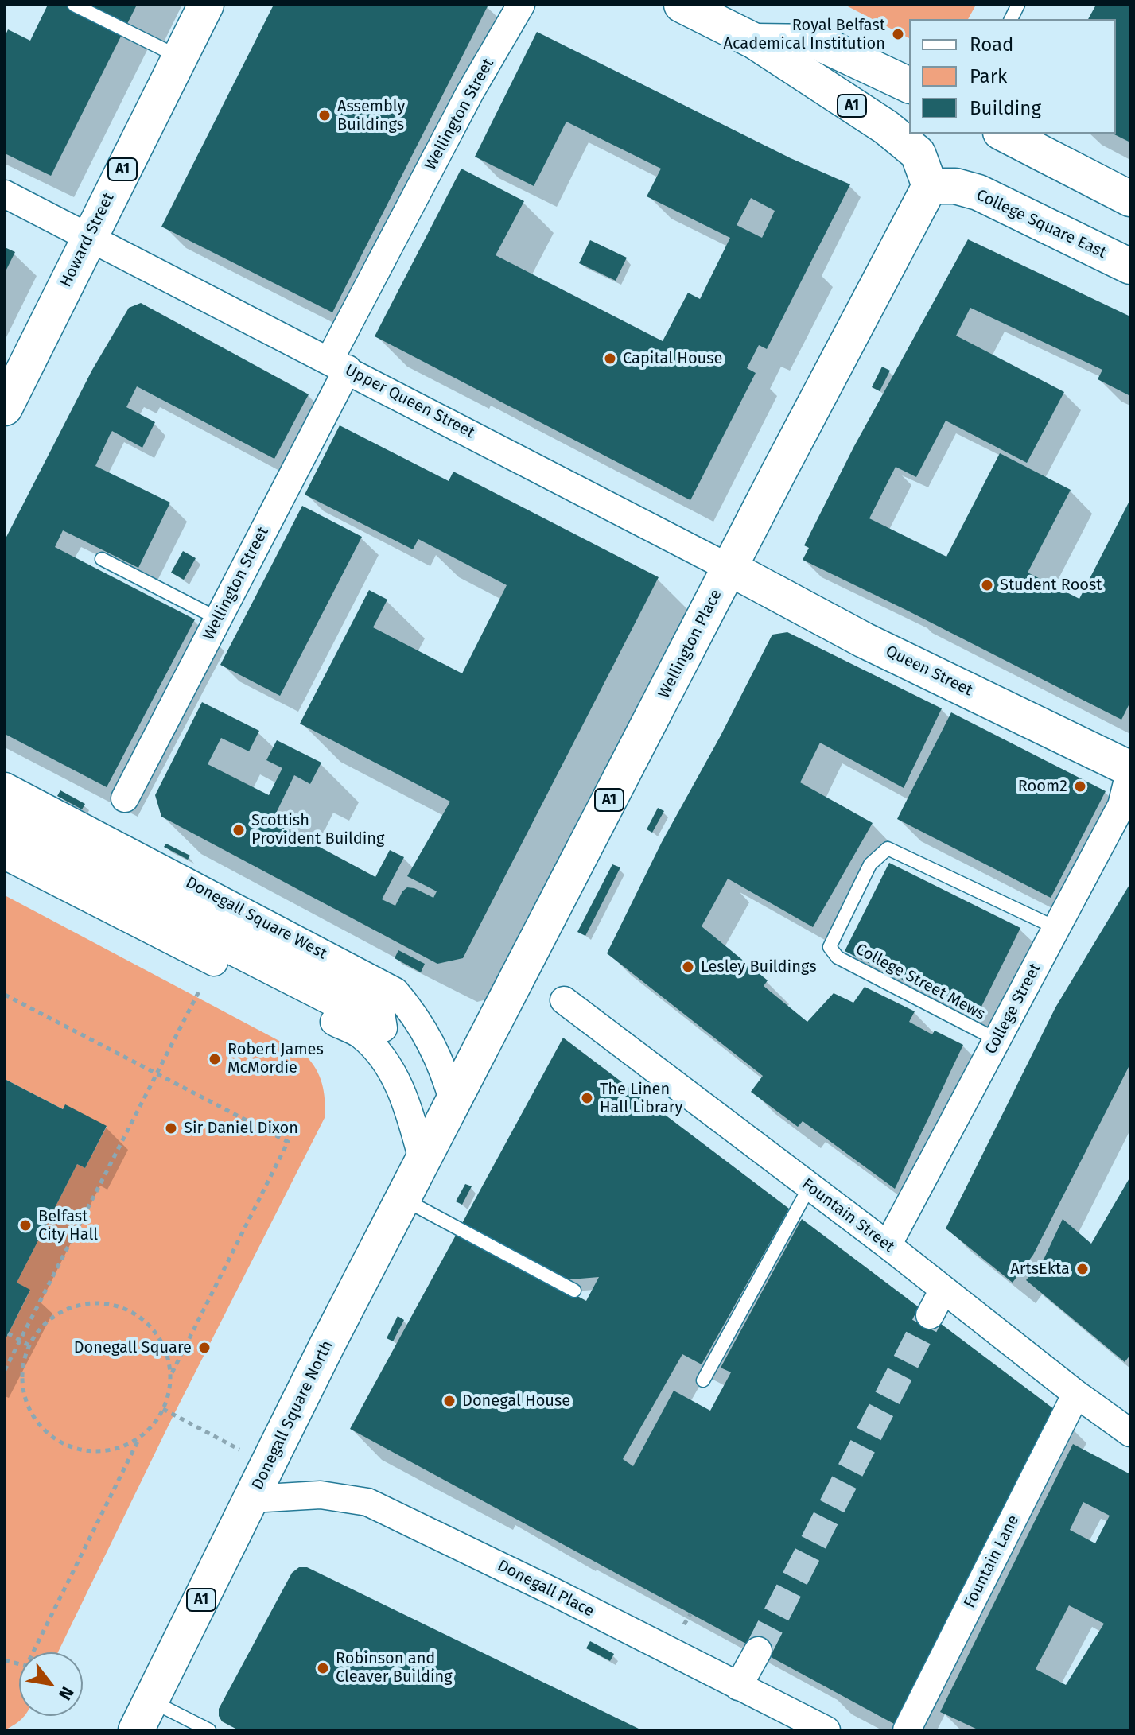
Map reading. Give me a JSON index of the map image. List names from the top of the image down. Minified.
{"streets":{"main road":["A1","College Square East","Howard Street","Wellington Place","Queen Street","Donegall Square North"],"street":["Wellington Street","Upper Queen Street","Donegall Square West","College Street","Fountain Street","Fountain Lane","Donegall Place"],"lane":["College Street Mews"]},"crossings":[["A1","College Square East"],["A1","Wellington Place"],["A1","Donegall Square North"],["Wellington Street","Upper Queen Street"],["College Square East","Wellington Place"],["Howard Street","Upper Queen Street"],["Upper Queen Street","Wellington Place"],["Upper Queen Street","Queen Street"],["Wellington Place","Queen Street"],["Wellington Place","Donegall Square West"],["Wellington Place","Donegall Square North"],["Queen Street","College Street"],["Donegall Square West","Donegall Square North"],["College Street Mews","College Street"],["College Street","Fountain Street"],["Fountain Street","Fountain Lane"],["Donegall Square North","Donegall Place"]],"places":["Royal Belfast Academical Institution","Assembly Buildings","Capital House","Student Roost","Room2","Scottish Provident Building","Lesley Buildings","Robert James McMordie","The Linen Hall Library","Sir Daniel Dixon","Belfast City Hall","ArtsEkta","Donegall Square","Donegal House","Robinson and Cleaver Building"],"legend":["Road","Park","Building"],"north":"bottom right"}
